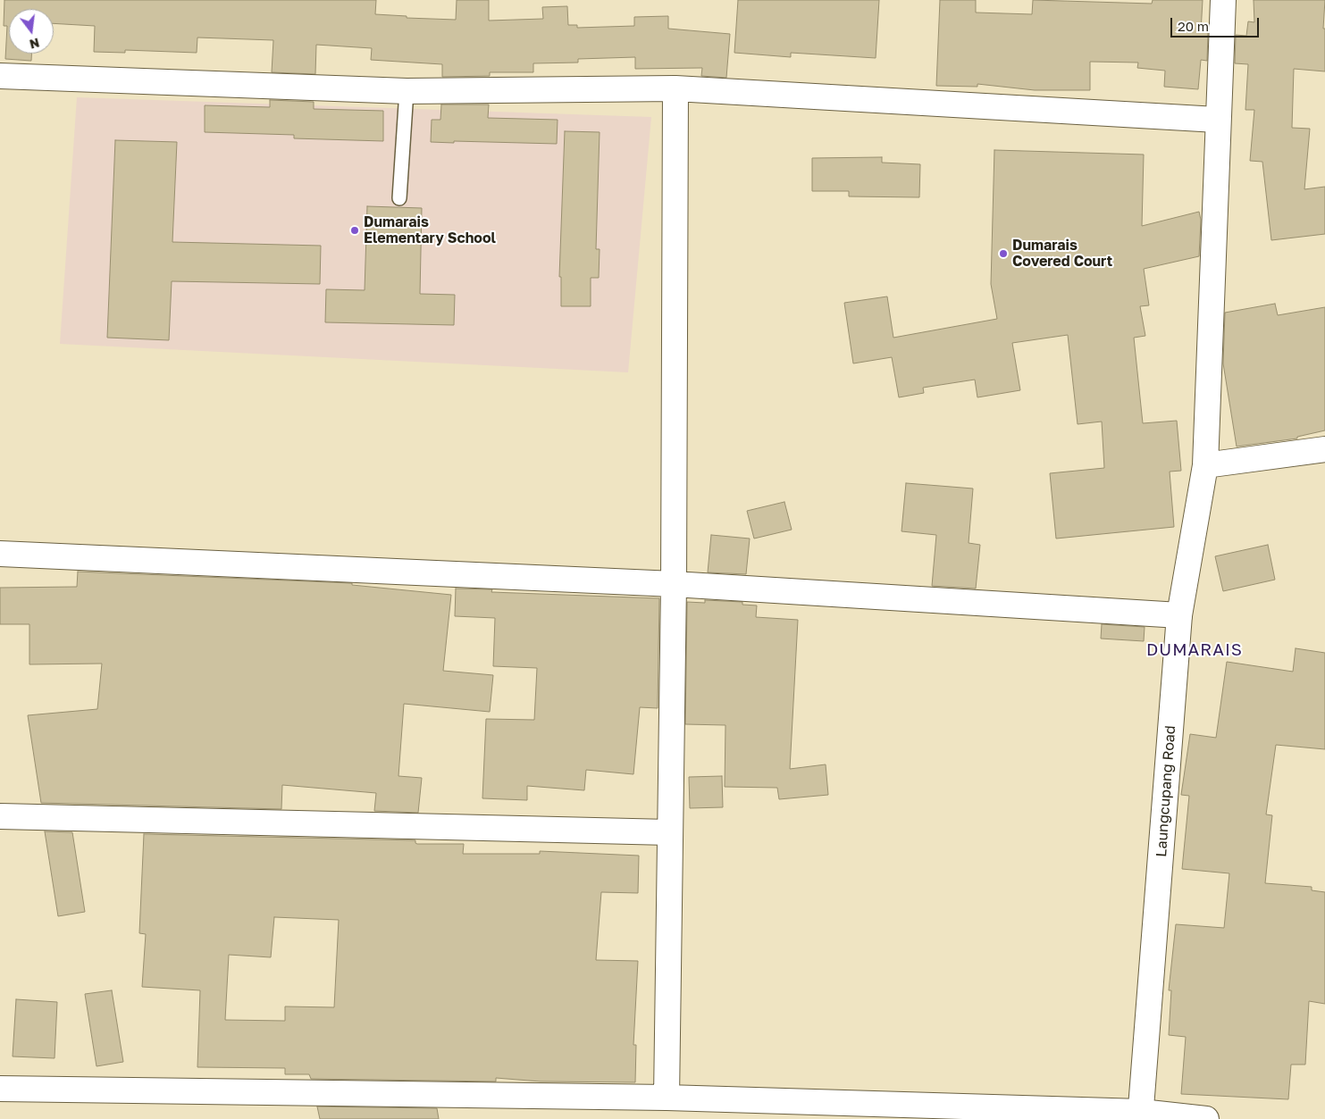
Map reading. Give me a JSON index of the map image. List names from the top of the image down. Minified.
{"streets":{"street":["Laungcupang Road"]},"districts":["DUMARAIS"],"places":["Dumarais Elementary School","Dumarais Covered Court"],"scale_bar":"20 m","north":"bottom"}
